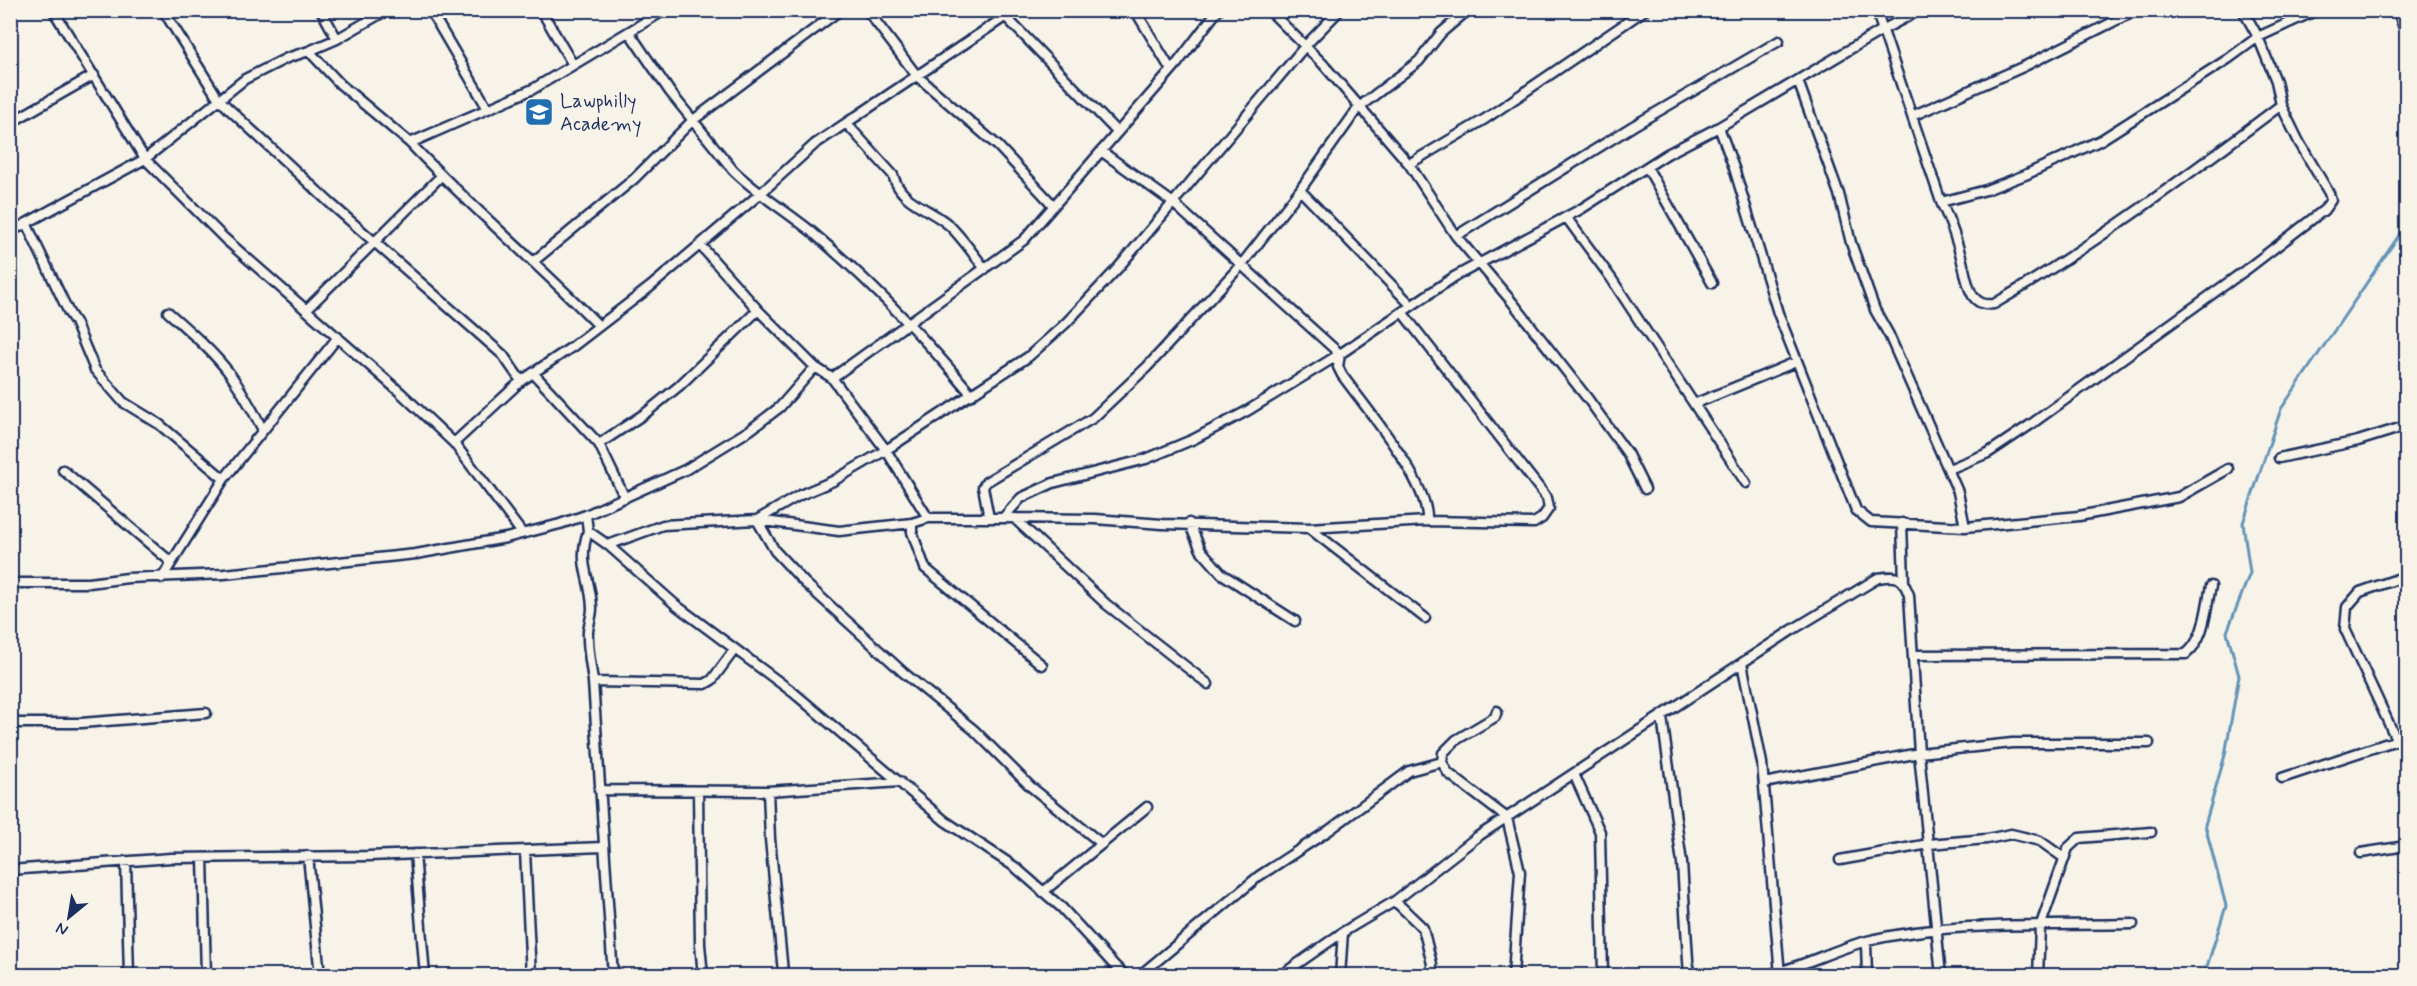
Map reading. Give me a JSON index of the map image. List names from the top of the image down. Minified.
{"places":{"school or university":["Lawphilly Academy"]},"north":"bottom left"}
